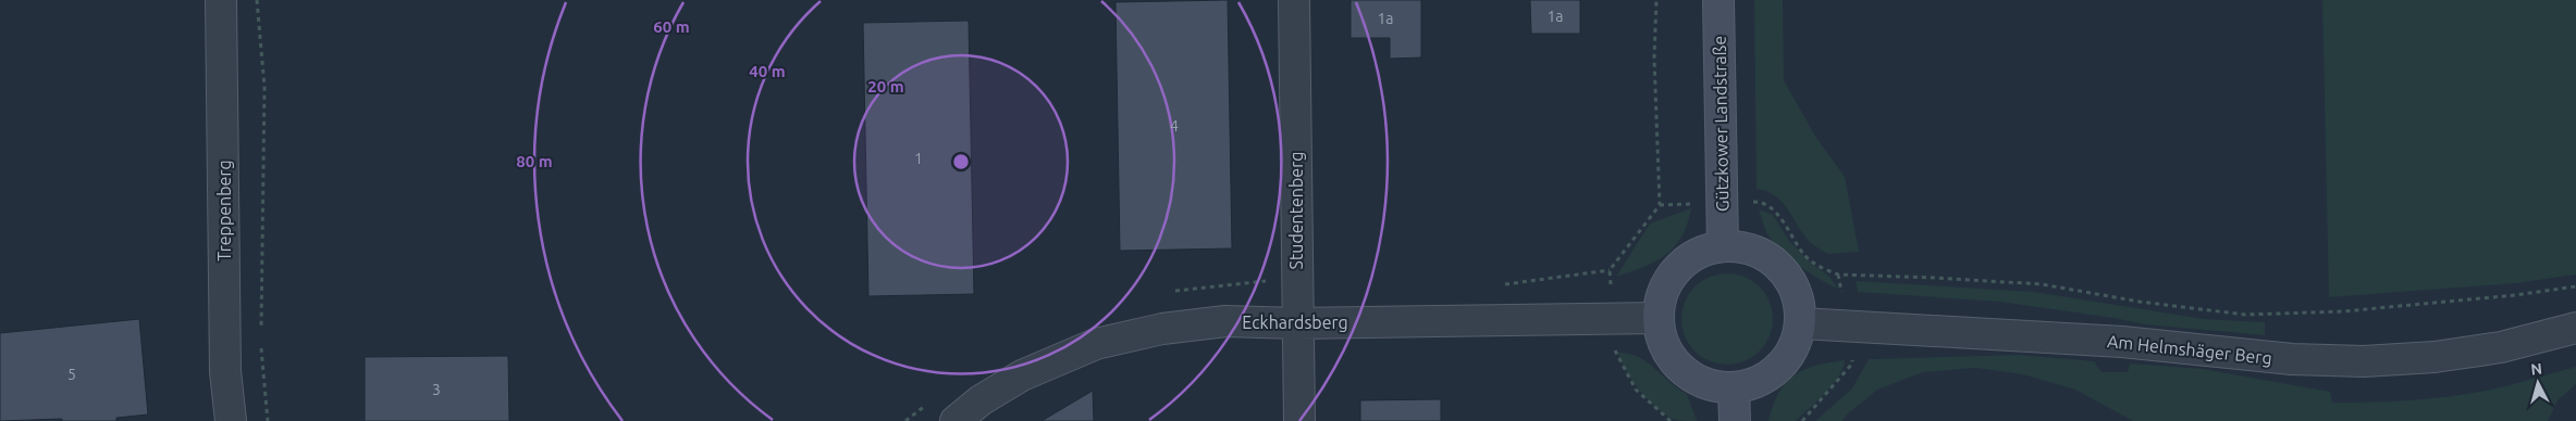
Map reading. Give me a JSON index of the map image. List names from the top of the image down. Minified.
{"streets":{"main road":["Gützkower Landstraße"],"street":["Treppenberg","Studentenberg","Eckhardsberg","Am Helmshäger Berg"]},"crossings":[["Gützkower Landstraße","Eckhardsberg"],["Gützkower Landstraße","Am Helmshäger Berg"],["Studentenberg","Eckhardsberg"],["Eckhardsberg","Am Helmshäger Berg"]],"house_numbers":["1a","1a","4","1","5","3"],"north":"top","rings":["60 m","40 m","20 m","80 m"]}
